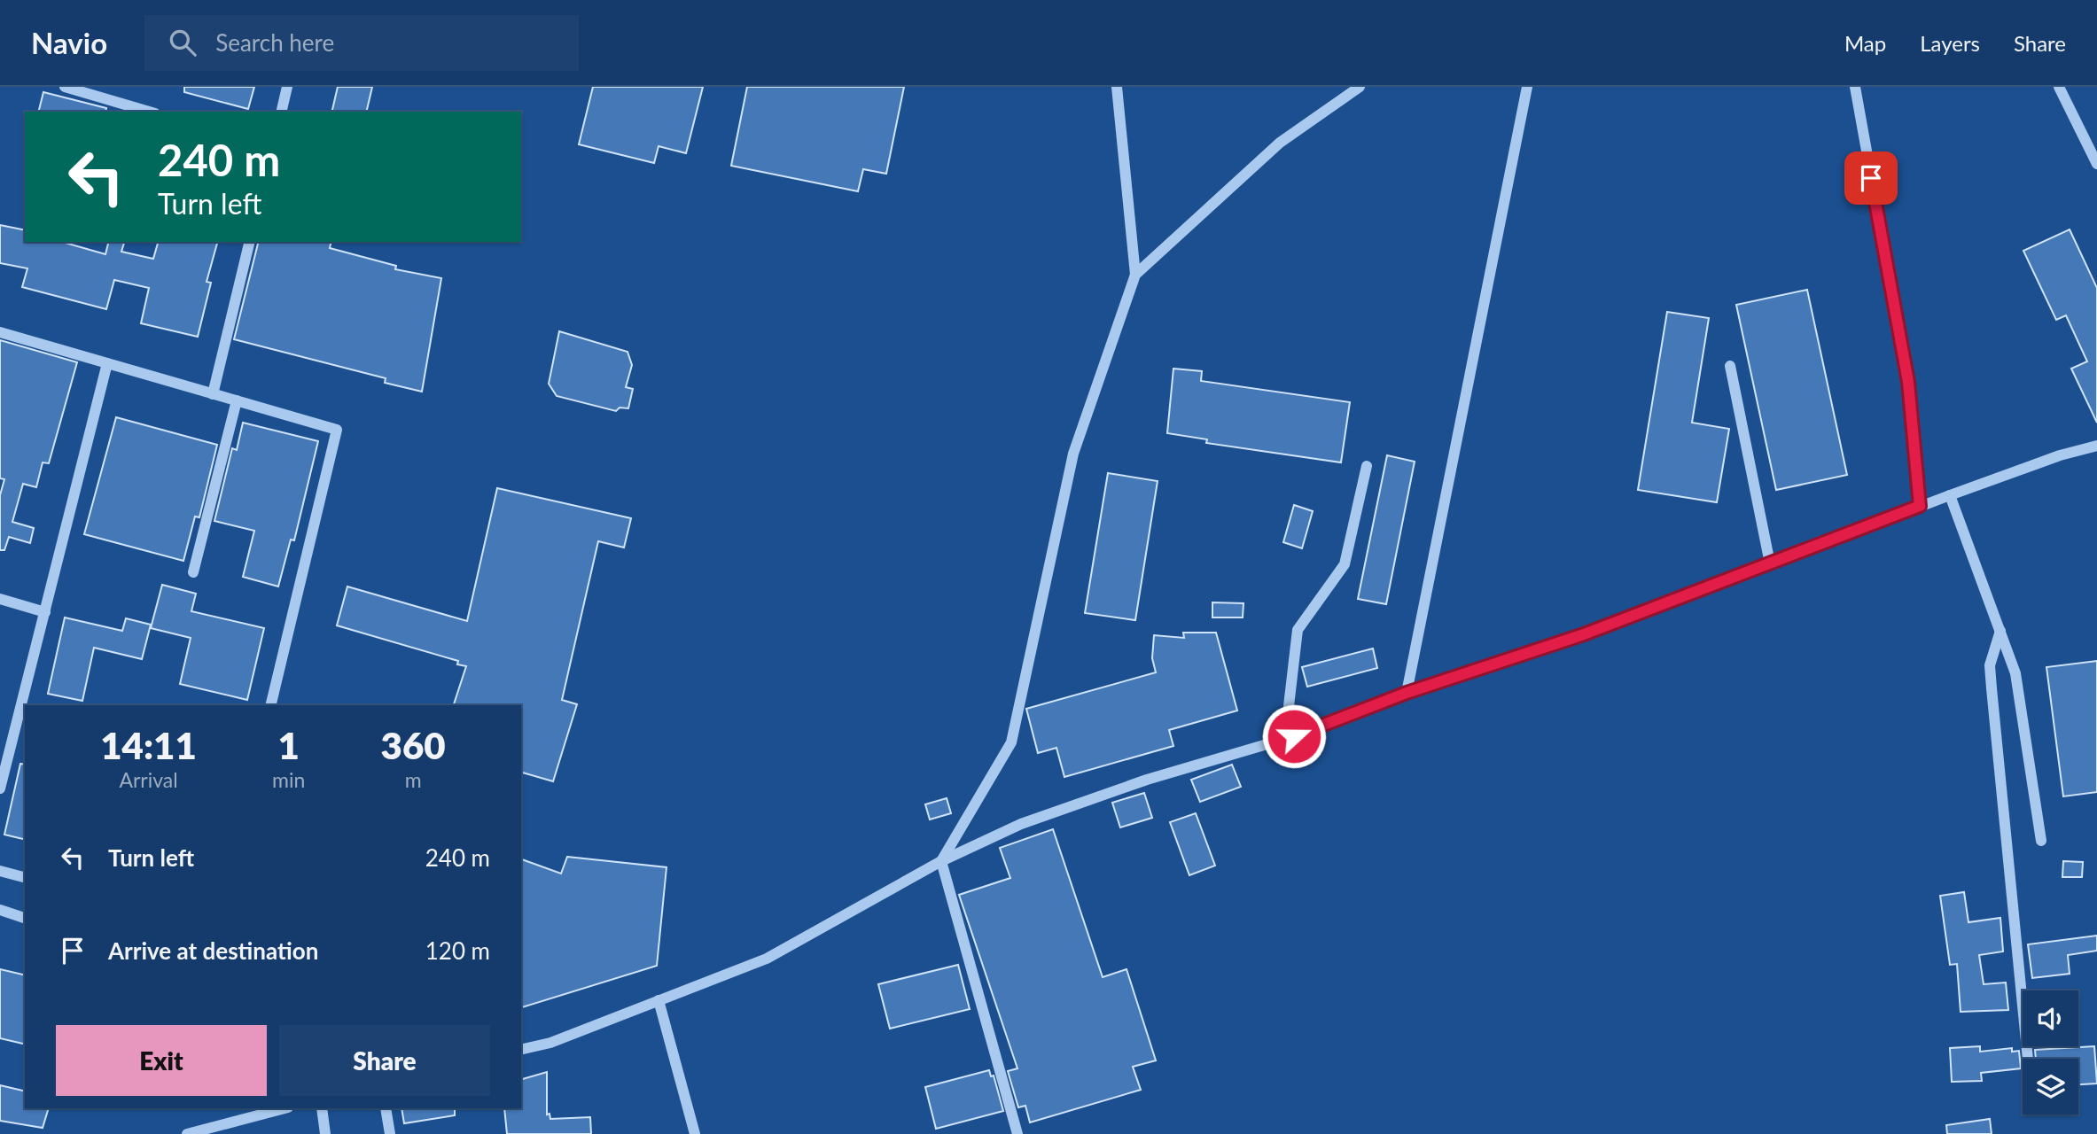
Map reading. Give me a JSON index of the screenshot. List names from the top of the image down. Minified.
{"page":{"header":"Navio","search":"Search here","nav":["Map","Layers","Share"],"turn":["240 m","Turn left"],"eta":["14:11","Arrival","1","min","360","m"],"list":[{"name":"Turn left","value":"240 m"},{"name":"Arrive at destination","value":"120 m"}],"buttons":["Exit","Share"]}}
